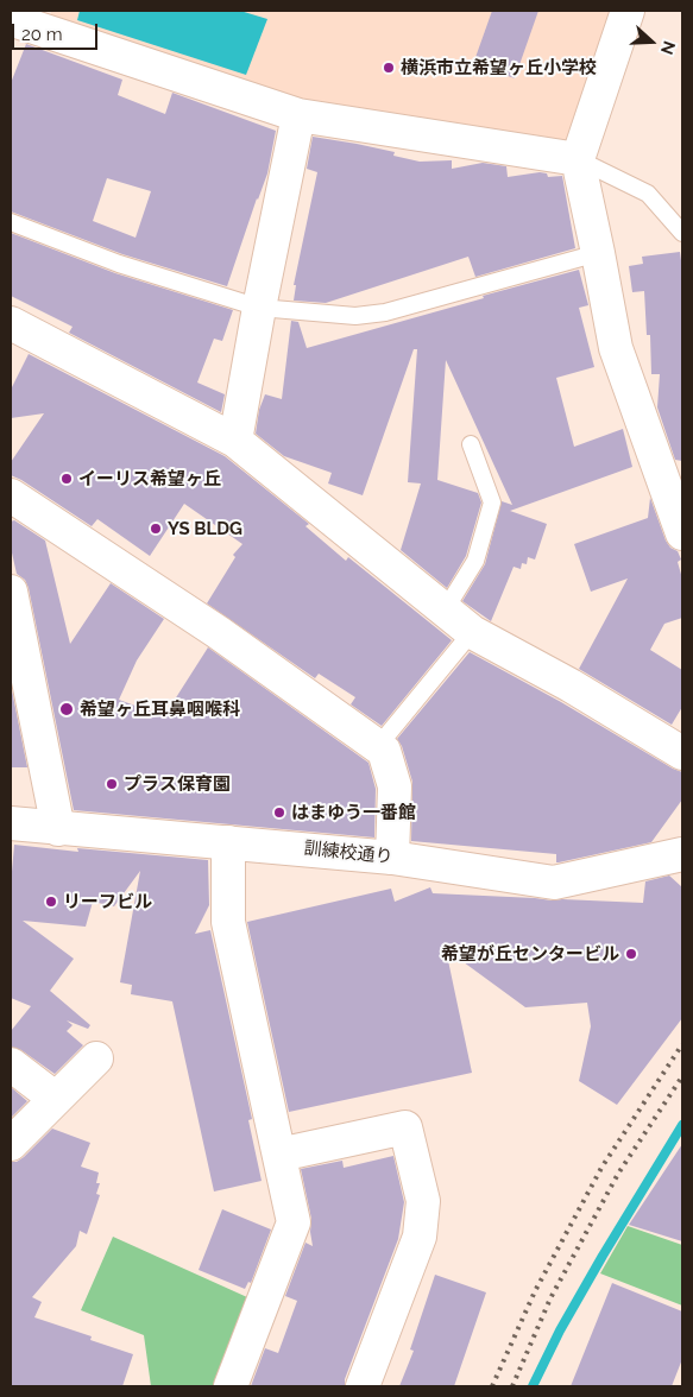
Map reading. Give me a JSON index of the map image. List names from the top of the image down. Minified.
{"streets":{"street":["訓練校通り"]},"places":["横浜市立希望ヶ丘小学校","イーリス希望ヶ丘","YS BLDG","希望ヶ丘耳鼻咽喉科","プラス保育園","はまゆう一番館","リーフビル","希望が丘センタービル"],"scale_bar":"20 m","north":"right"}
